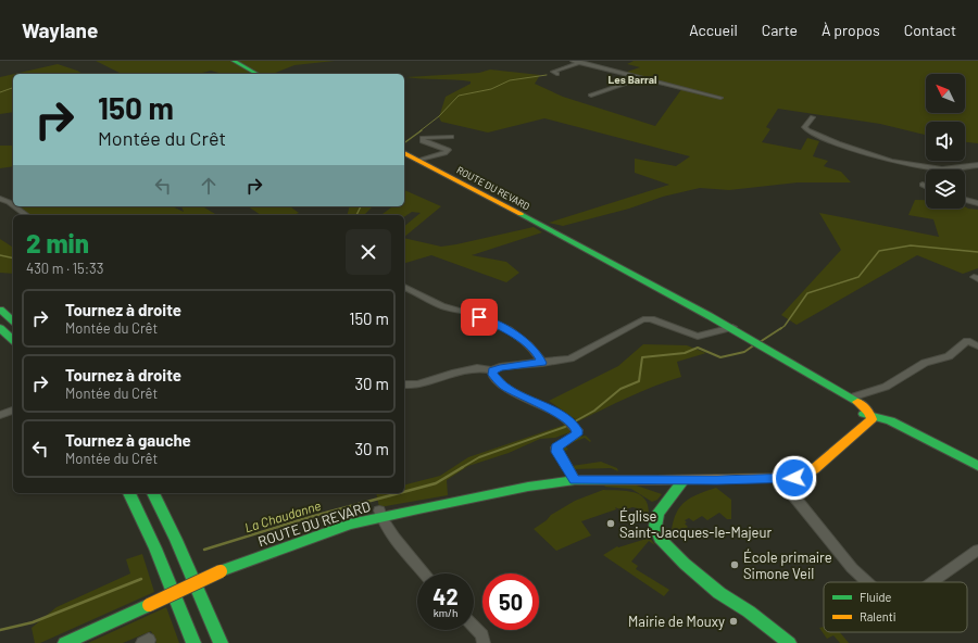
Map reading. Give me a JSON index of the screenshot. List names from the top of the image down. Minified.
{"streets":{"main road":["ROUTE DU REVARD"]},"districts":["Les Barral"],"water":["La Chaudanne"],"places":["Église Saint-Jacques-le-Majeur","École primaire Simone Veil","Mairie de Mouxy"],"legend":["Fluide","Ralenti"],"north":"top left","page":{"header":"Waylane","nav":["Accueil","Carte","À propos","Contact"],"turn":["150 m","Montée du Crêt"],"heading":["2 min","430 m · 15:33"],"list":[{"name":"Tournez à droite","note":"Montée du Crêt","value":"150 m"},{"name":"Tournez à droite","note":"Montée du Crêt","value":"30 m"},{"name":"Tournez à gauche","note":"Montée du Crêt","value":"30 m"}],"speed":"42 km/h","limit":"50"}}
